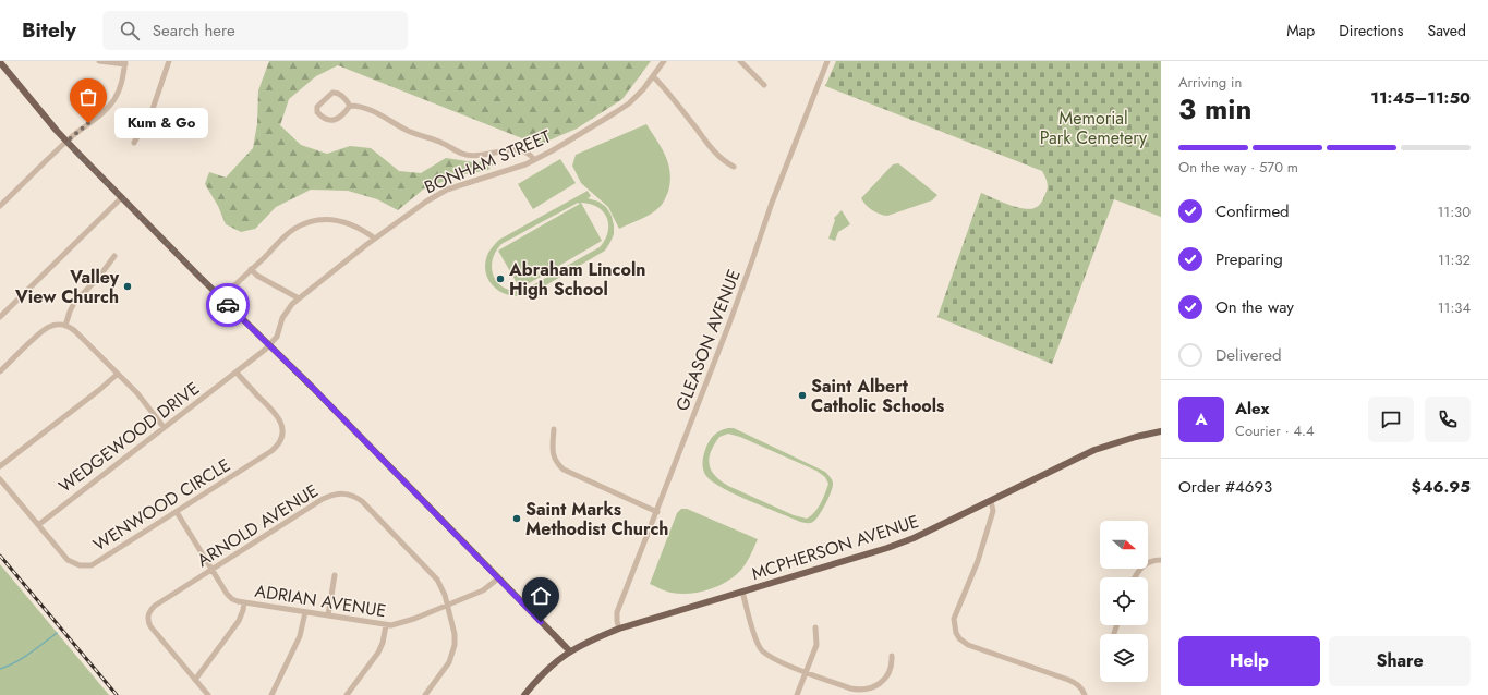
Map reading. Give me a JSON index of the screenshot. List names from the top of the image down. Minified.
{"streets":{"main road":["MCPHERSON AVENUE"],"street":["BONHAM STREET","GLEASON AVENUE","WEDGEWOOD DRIVE","WENWOOD CIRCLE","ARNOLD AVENUE","ADRIAN AVENUE"]},"crossings":[["BONHAM STREET","WEDGEWOOD DRIVE"],["GLEASON AVENUE","MCPHERSON AVENUE"],["WEDGEWOOD DRIVE","WENWOOD CIRCLE"],["WENWOOD CIRCLE","ADRIAN AVENUE"],["ARNOLD AVENUE","ADRIAN AVENUE"]],"parks":["Memorial Park Cemetery"],"places":["Kum & Go","Abraham Lincoln High School","Valley View Church","Saint Albert Catholic Schools","Saint Marks Methodist Church"],"north":"right","page":{"header":"Bitely","search":"Search here","nav":["Map","Directions","Saved"],"heading":["3 min","Arriving in","11:45–11:50"],"panel":["Alex","Courier · 4.4","Order #4693","$46.95"],"bubble":"Kum & Go","bar":"On the way · 570 m","list":[["Confirmed","11:30"],["Preparing","11:32"],["On the way","11:34"],"Delivered"],"round":"A","buttons":["Help","Share"]}}
